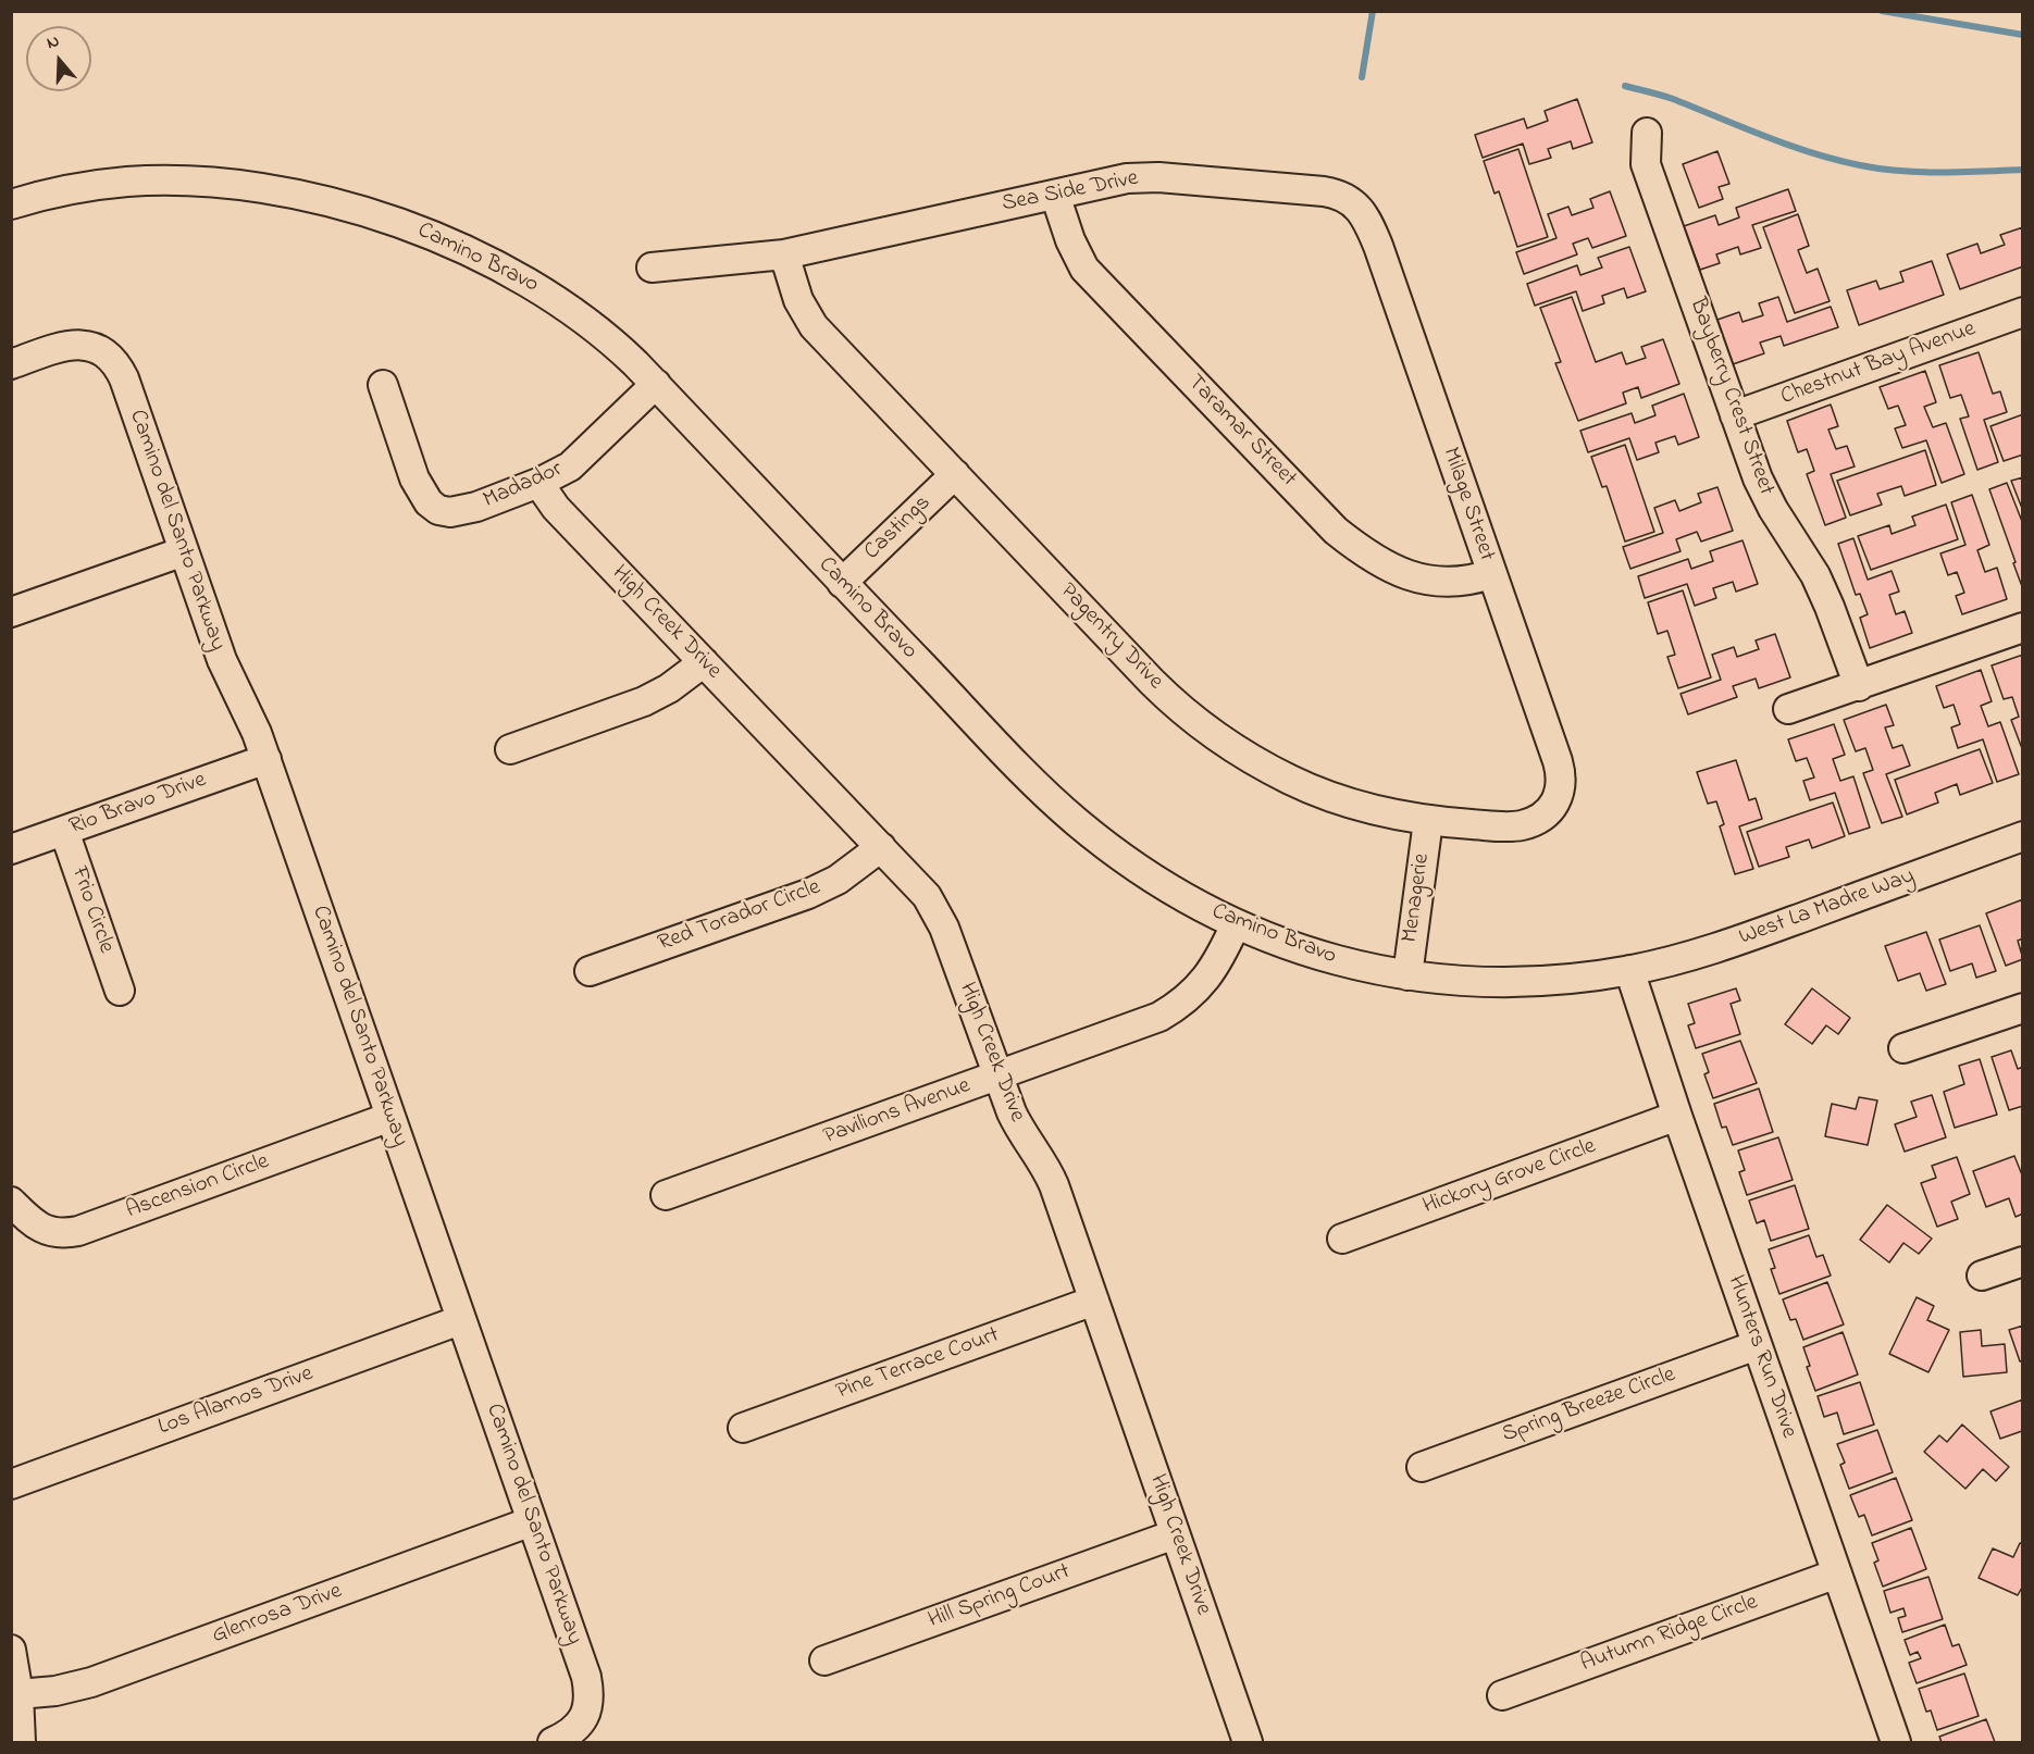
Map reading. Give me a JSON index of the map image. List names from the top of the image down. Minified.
{"streets":{"street":["Sea Side Drive","Camino Bravo","Chestnut Bay Avenue","Bayberry Crest Street","Taramar Street","Madador","Milage Street","Castings","Camino del Santo Parkway","High Creek Drive","Pagentry Drive","Rio Bravo Drive","Menagerie","West La Madre Way","Frio Circle","Red Torador Circle","Pavilions Avenue","Hickory Grove Circle","Ascension Circle","Hunters Run Drive","Pine Terrace Court","Los Alamos Drive","Spring Breeze Circle","Hill Spring Court","Glenrosa Drive","Autumn Ridge Circle"]},"crossings":[["Sea Side Drive","Taramar Street"],["Sea Side Drive","Milage Street"],["Sea Side Drive","Pagentry Drive"],["Camino Bravo","Madador"],["Camino Bravo","Castings"],["Camino Bravo","Menagerie"],["Camino Bravo","West La Madre Way"],["Camino Bravo","Pavilions Avenue"],["Camino Bravo","Hunters Run Drive"],["Chestnut Bay Avenue","Bayberry Crest Street"],["Taramar Street","Milage Street"],["Madador","High Creek Drive"],["Milage Street","Pagentry Drive"],["Castings","Pagentry Drive"],["Camino del Santo Parkway","Rio Bravo Drive"],["Camino del Santo Parkway","Ascension Circle"],["Camino del Santo Parkway","Los Alamos Drive"],["Camino del Santo Parkway","Glenrosa Drive"],["High Creek Drive","Red Torador Circle"],["High Creek Drive","Pavilions Avenue"],["High Creek Drive","Pine Terrace Court"],["High Creek Drive","Hill Spring Court"],["Pagentry Drive","Menagerie"],["Rio Bravo Drive","Frio Circle"],["West La Madre Way","Hunters Run Drive"],["Hickory Grove Circle","Hunters Run Drive"],["Hunters Run Drive","Spring Breeze Circle"],["Hunters Run Drive","Autumn Ridge Circle"]],"north":"top"}
